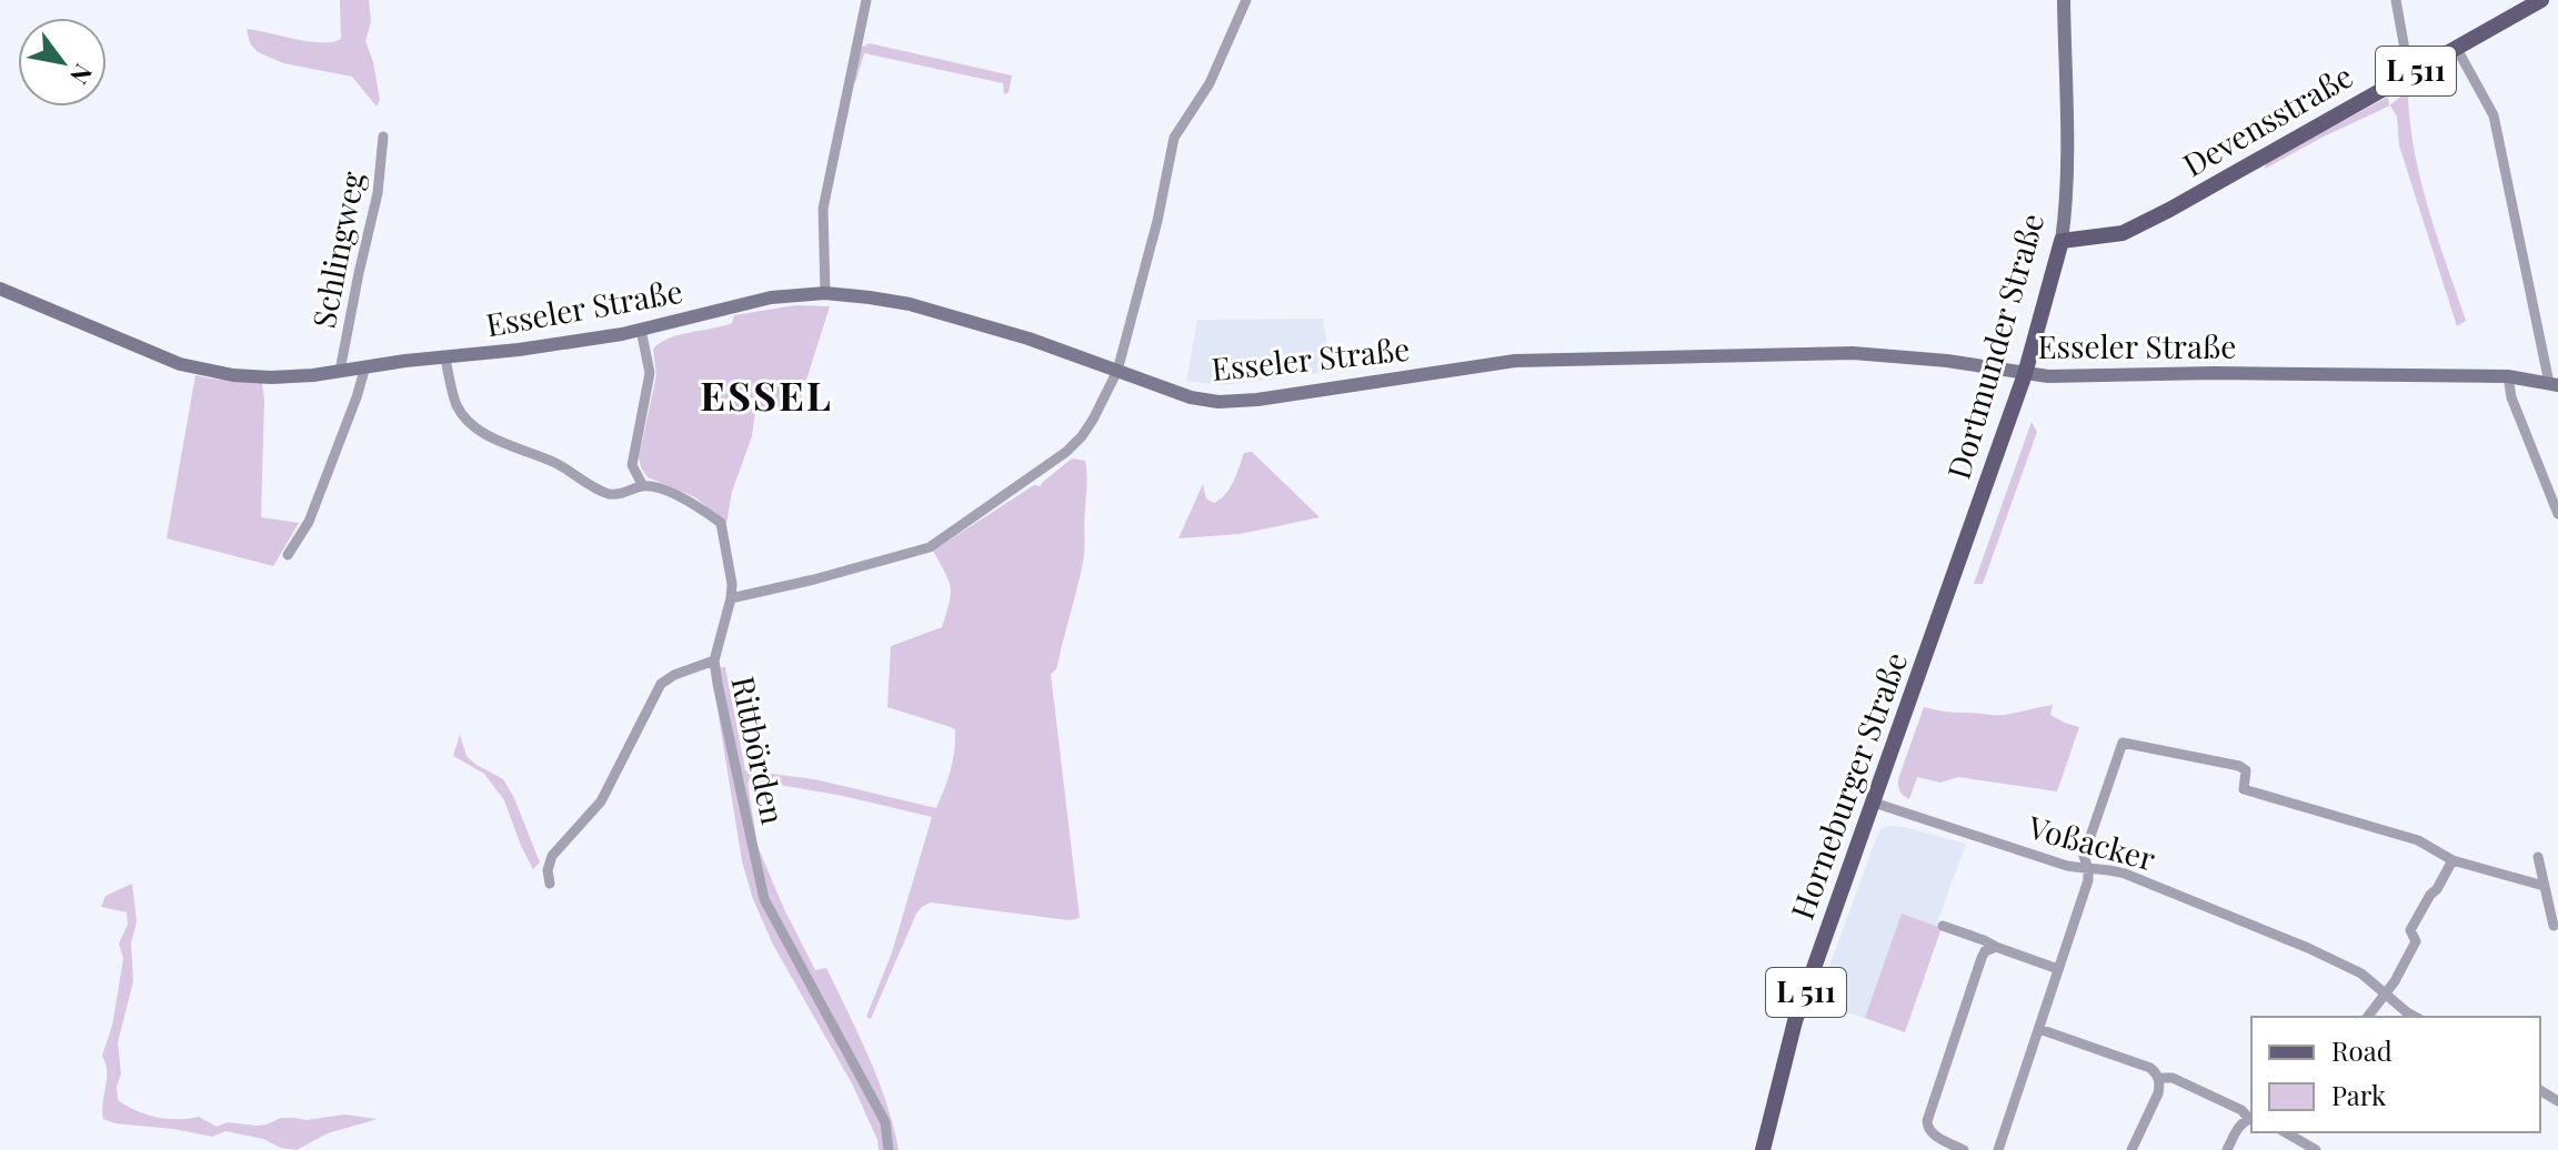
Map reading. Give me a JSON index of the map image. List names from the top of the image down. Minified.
{"streets":{"main road":["L 511","Devensstraße","Esseler Straße","Dortmunder Straße","Horneburger Straße"],"street":["Schlingweg","Rittbörden","Voßacker"]},"crossings":[["Devensstraße","Dortmunder Straße"],["Schlingweg","Esseler Straße"],["Esseler Straße","Dortmunder Straße"],["Esseler Straße","Rittbörden"],["Dortmunder Straße","Horneburger Straße"],["Horneburger Straße","Voßacker"]],"districts":["ESSEL"],"legend":["Road","Park"],"north":"bottom right"}
